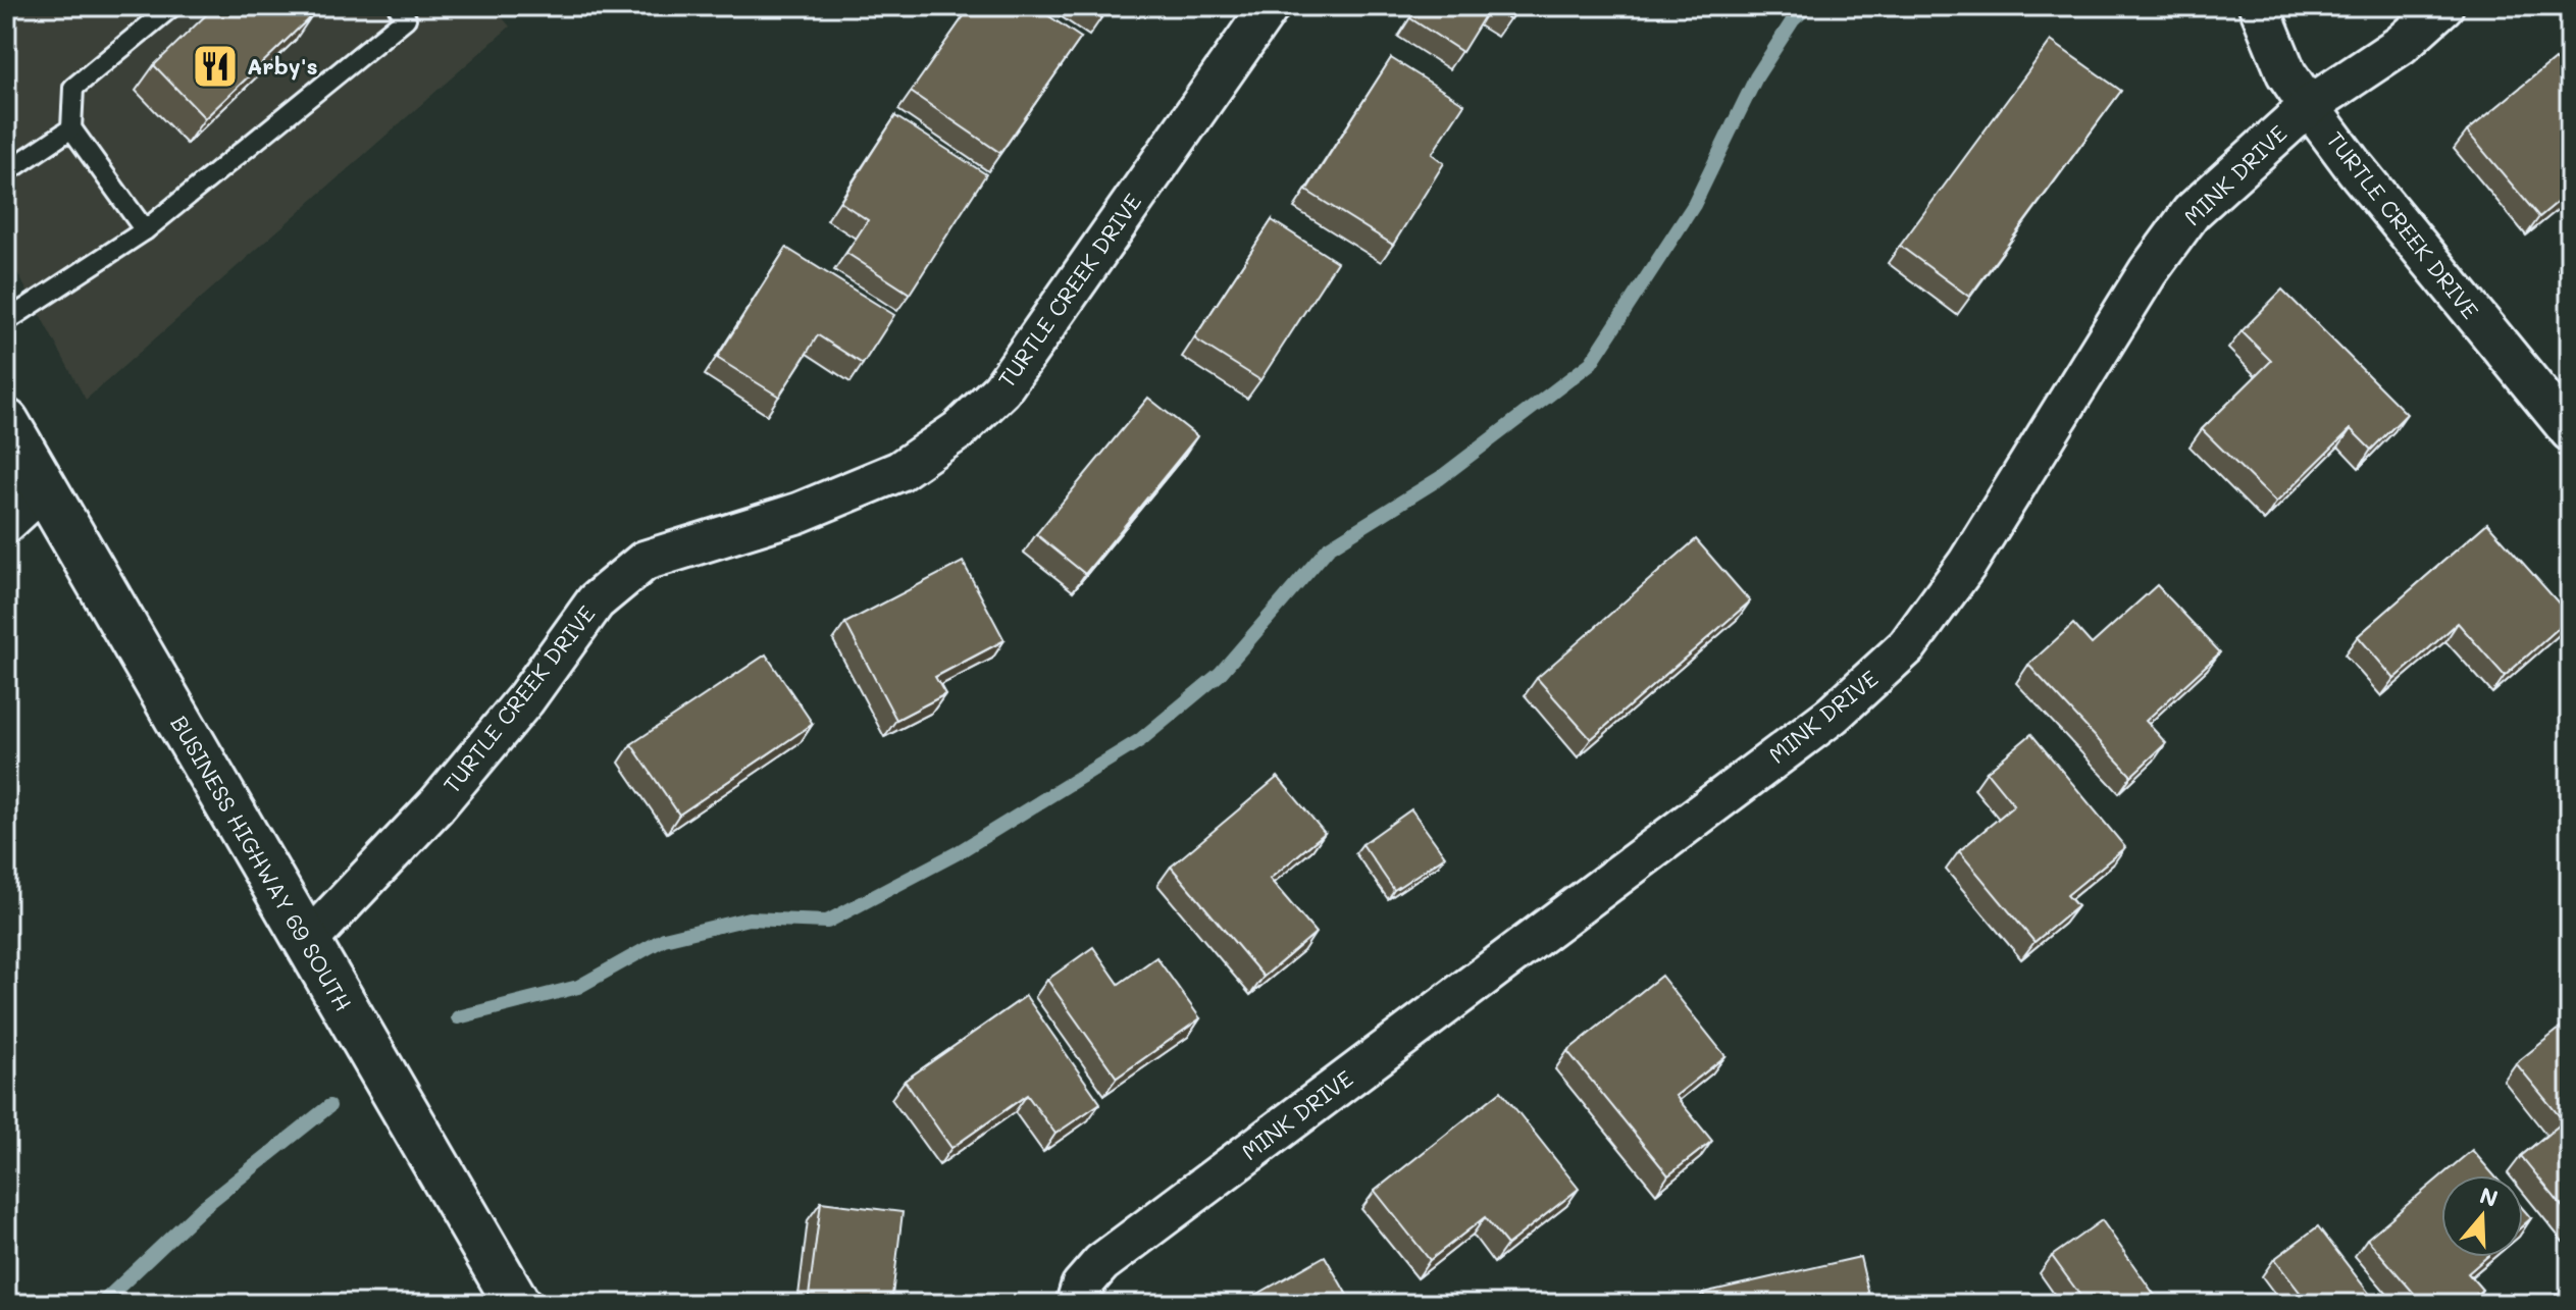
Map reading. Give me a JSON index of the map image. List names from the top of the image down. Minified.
{"streets":{"main road":["BUSINESS HIGHWAY 69 SOUTH"],"street":["MINK DRIVE","TURTLE CREEK DRIVE"]},"crossings":[["MINK DRIVE","TURTLE CREEK DRIVE"],["TURTLE CREEK DRIVE","BUSINESS HIGHWAY 69 SOUTH"]],"places":{"restaurant":["Arby's"]},"north":"top"}
